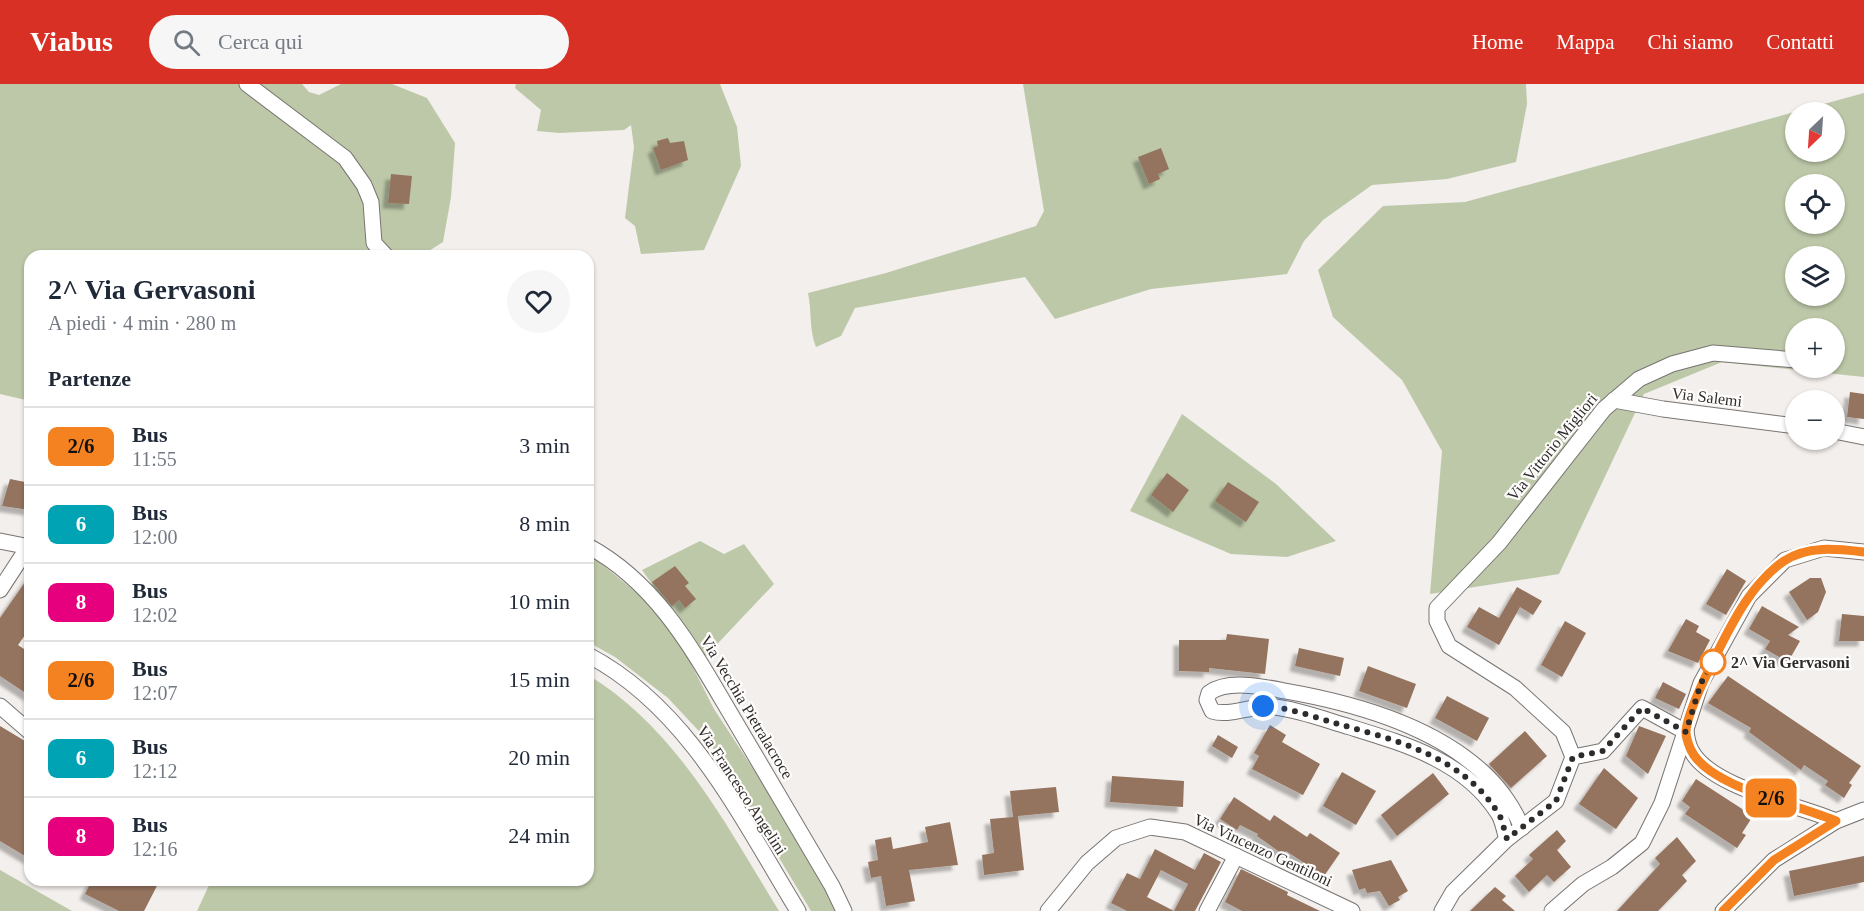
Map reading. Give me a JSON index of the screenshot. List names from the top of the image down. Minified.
{"streets":{"street":["Via Salemi","Via Vittorio Migliori","Via Vecchia Pietralacroce","Via Francesco Angelini","Via Vincenzo Gentiloni"]},"crossings":[["Via Salemi","Via Vittorio Migliori"]],"places":["2^ Via Gervasoni"],"lines":["bus line 2/6"],"north":"bottom left","page":{"header":"Viabus","search":"Cerca qui","nav":["Home","Mappa","Chi siamo","Contatti"],"on_map":"2/6","map_buttons":["+","−"],"heading":[["2^ Via Gervasoni","A piedi · 4 min · 280 m"],"Partenze"],"list":[{"mark":"2/6","name":"Bus","note":"11:55","value":"3 min"},{"mark":"6","name":"Bus","note":"12:00","value":"8 min"},{"mark":"8","name":"Bus","note":"12:02","value":"10 min"},{"mark":"2/6","name":"Bus","note":"12:07","value":"15 min"},{"mark":"6","name":"Bus","note":"12:12","value":"20 min"},{"mark":"8","name":"Bus","note":"12:16","value":"24 min"}]}}
